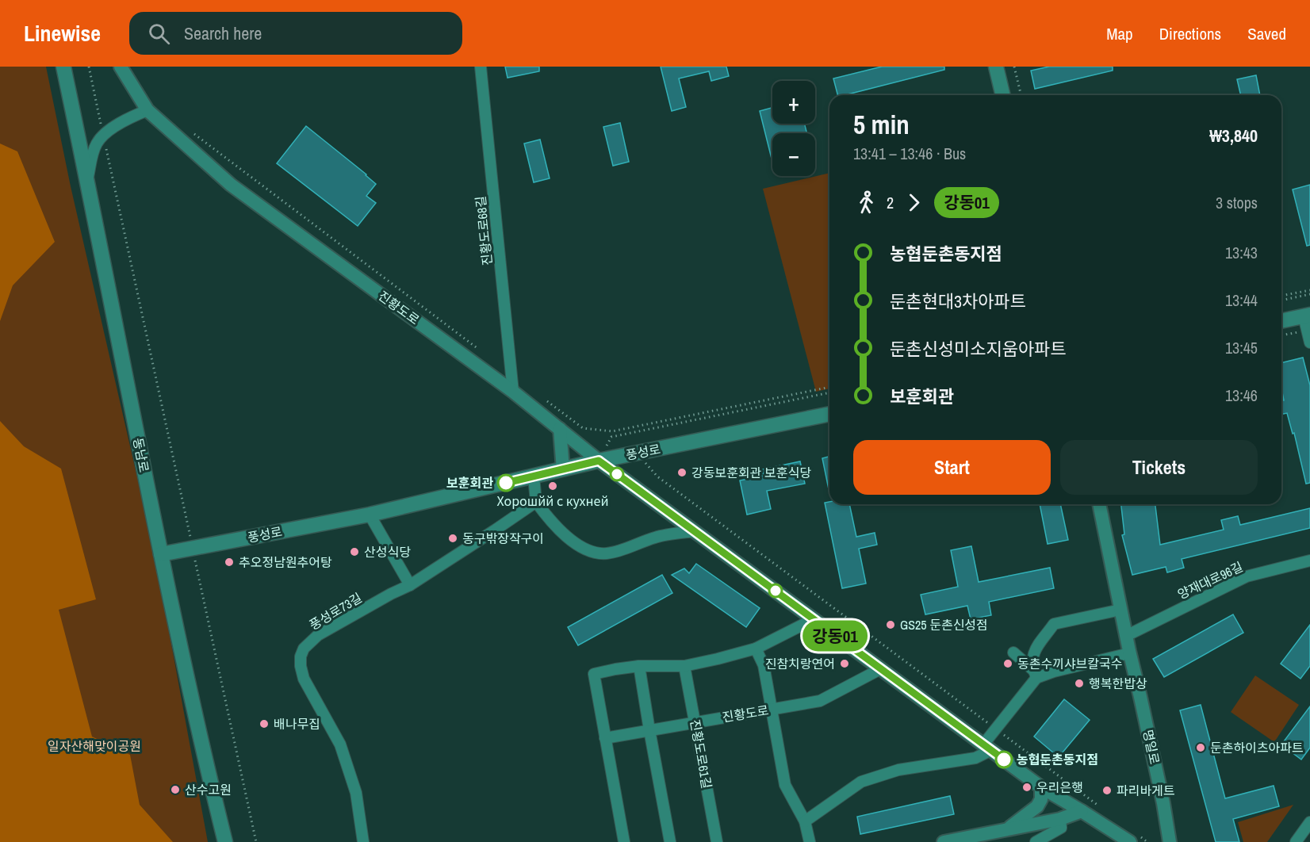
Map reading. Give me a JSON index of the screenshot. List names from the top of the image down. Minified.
{"streets":{"main road":["풍성로","동남로"],"street":["진황도로68길","진황도로","양재대로96길","풍성로73길","명일로","진황도로61길"]},"crossings":[["진황도로68길","진황도로"],["진황도로","풍성로"],["진황도로","진황도로61길"],["풍성로","동남로"],["양재대로96길","명일로"]],"parks":["일자산해맞이공원"],"places":["강동보훈회관 보훈식당","보훈회관","Хорошйй с кухней","동구밖장작구이","산성식당","추오정남원추어탕","GS25 둔촌신성점","진참치랑연어","동촌수끼샤브칼국수","행복한밥상","배나무집","둔촌하이츠아파트","농협둔촌동지점","우리은행","산수고원","파리바게트"],"lines":["bus line 강동01"],"page":{"header":"Linewise","search":"Search here","nav":["Map","Directions","Saved"],"on_map":"강동01","map_buttons":["+","−"],"heading":["5 min","13:41 – 13:46 · Bus","₩3,840"],"legs":["2","강동01","3 stops"],"list":[{"name":"농협둔촌동지점","value":"13:43"},{"name":"둔촌현대3차아파트","value":"13:44"},{"name":"둔촌신성미소지움아파트","value":"13:45"},{"name":"보훈회관","value":"13:46"}],"buttons":["Start","Tickets"]}}
